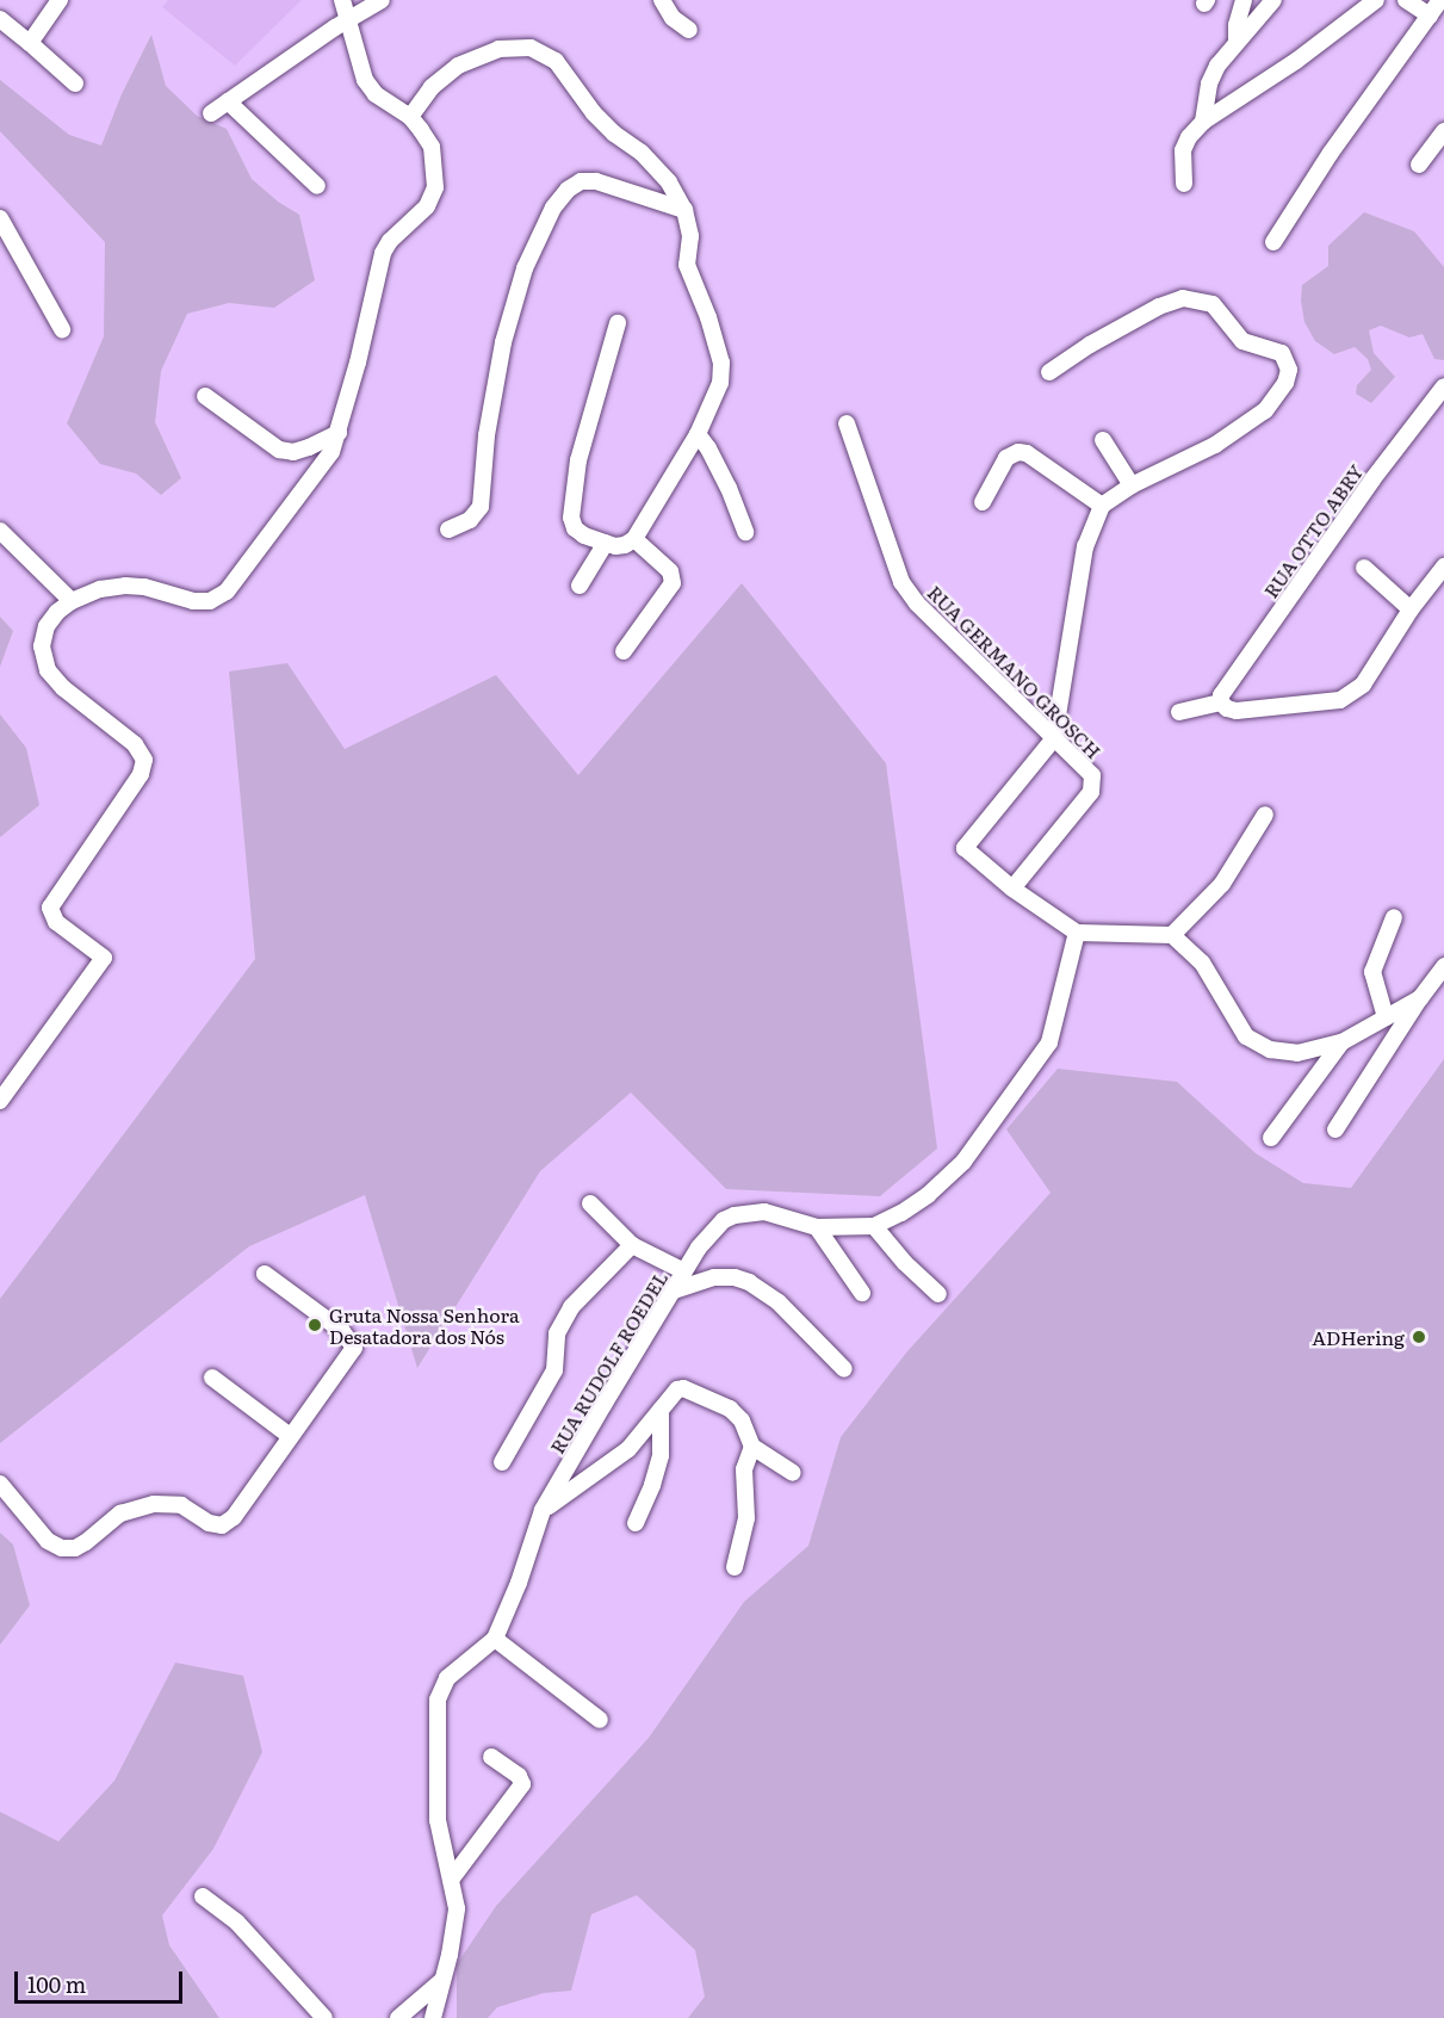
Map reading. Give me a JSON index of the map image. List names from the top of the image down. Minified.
{"streets":{"street":["RUA OTTO ABRY","RUA GERMANO GROSCH","RUA RUDOLF ROEDEL"]},"places":["Gruta Nossa Senhora Desatadora dos Nós","ADHering"],"scale_bar":"100 m"}
